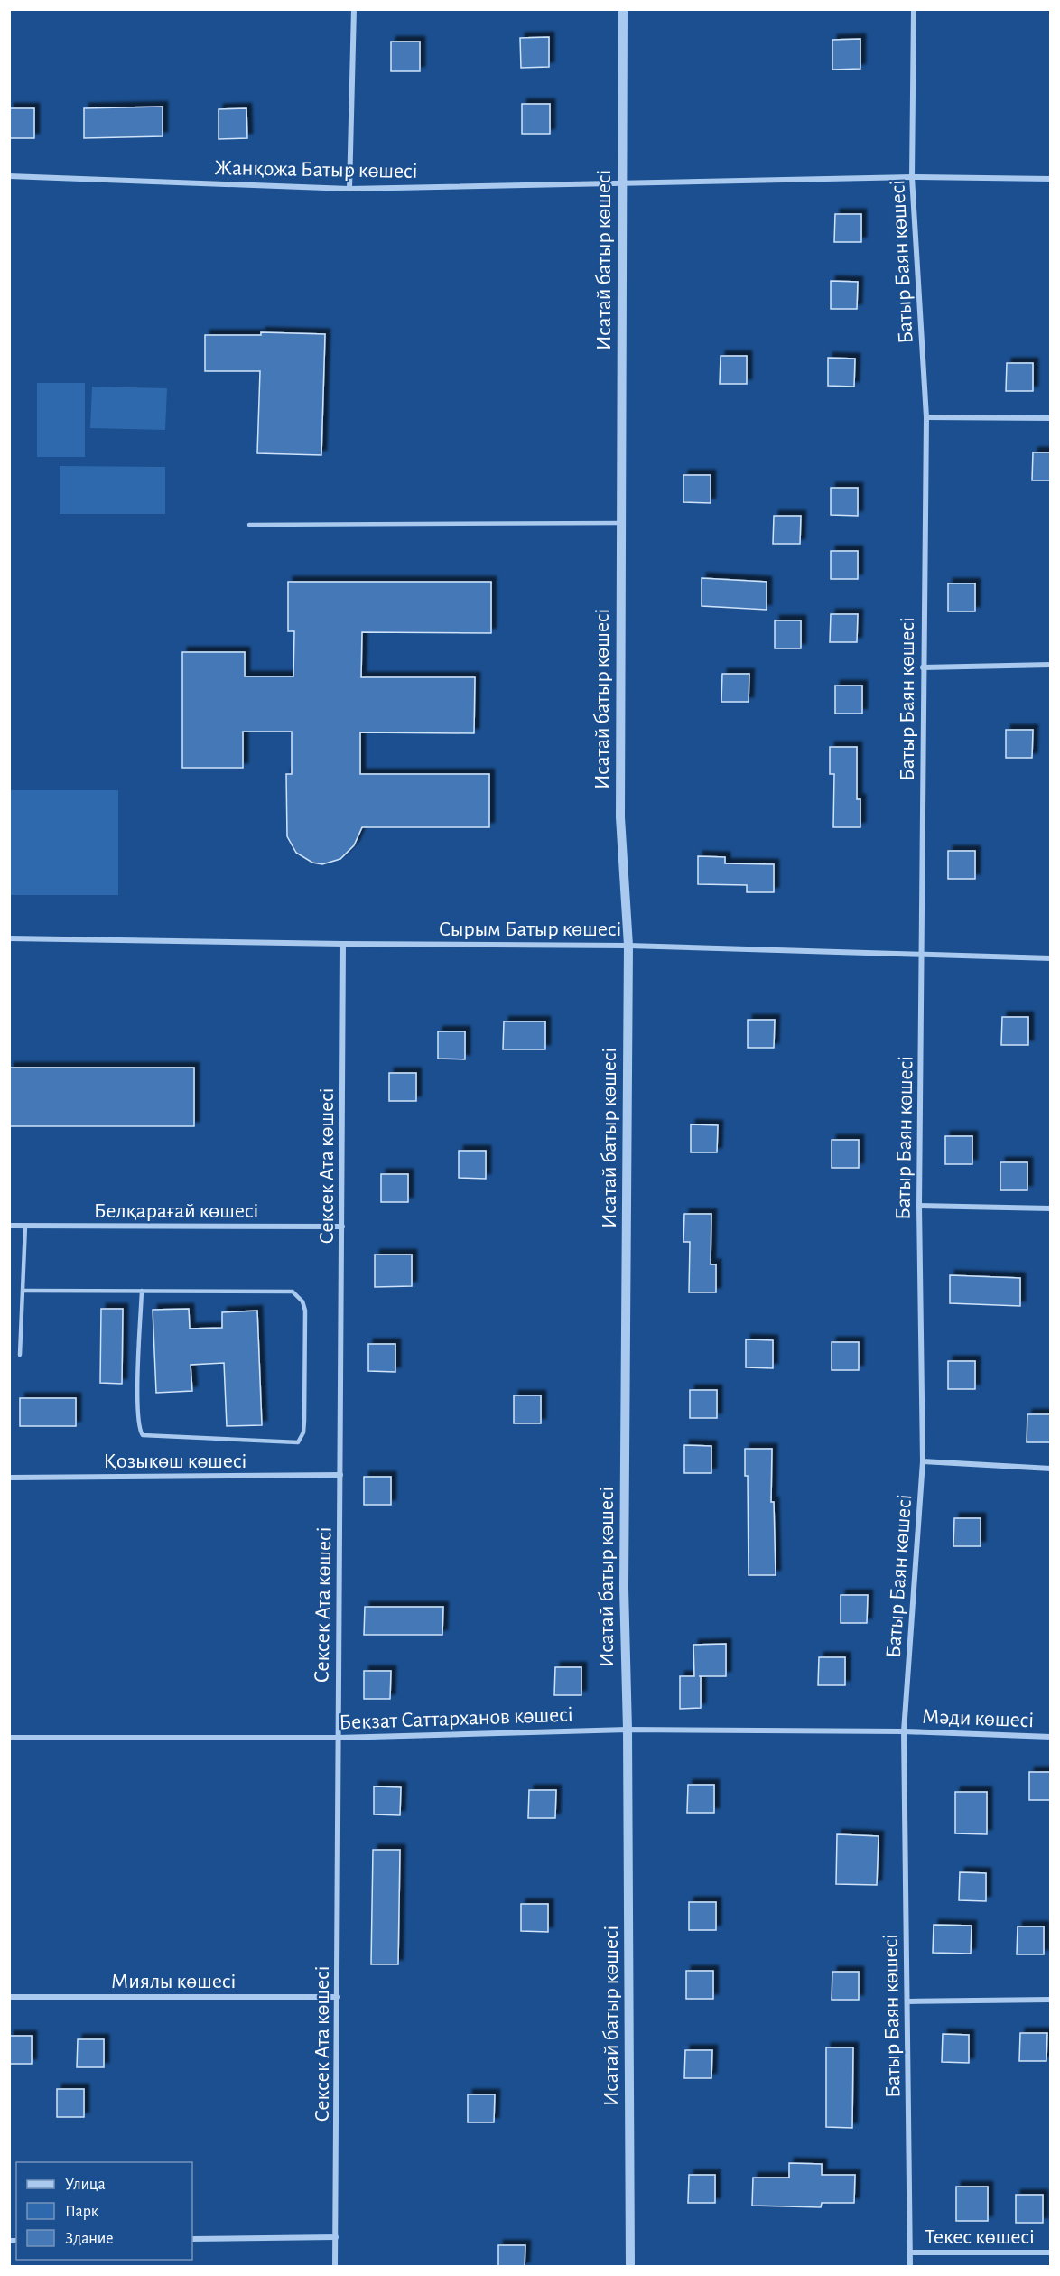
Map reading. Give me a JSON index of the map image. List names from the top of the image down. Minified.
{"streets":{"street":["Жанқожа Батыр көшесі","Исатай батыр көшесі","Батыр Баян көшесі","Сырым Батыр көшесі","Сексек Ата көшесі","Белқарағай көшесі","Қозыкөш көшесі","Бекзат Саттарханов көшесі","Мәди көшесі","Миялы көшесі","Текес көшесі"]},"crossings":[["Жанқожа Батыр көшесі","Исатай батыр көшесі"],["Жанқожа Батыр көшесі","Батыр Баян көшесі"],["Исатай батыр көшесі","Сырым Батыр көшесі"],["Исатай батыр көшесі","Бекзат Саттарханов көшесі"],["Батыр Баян көшесі","Сырым Батыр көшесі"],["Батыр Баян көшесі","Бекзат Саттарханов көшесі"],["Батыр Баян көшесі","Мәди көшесі"],["Батыр Баян көшесі","Текес көшесі"],["Сырым Батыр көшесі","Сексек Ата көшесі"],["Сексек Ата көшесі","Белқарағай көшесі"],["Сексек Ата көшесі","Қозыкөш көшесі"],["Сексек Ата көшесі","Бекзат Саттарханов көшесі"],["Сексек Ата көшесі","Миялы көшесі"],["Бекзат Саттарханов көшесі","Мәди көшесі"]],"legend":["Улица","Парк","Здание"]}
